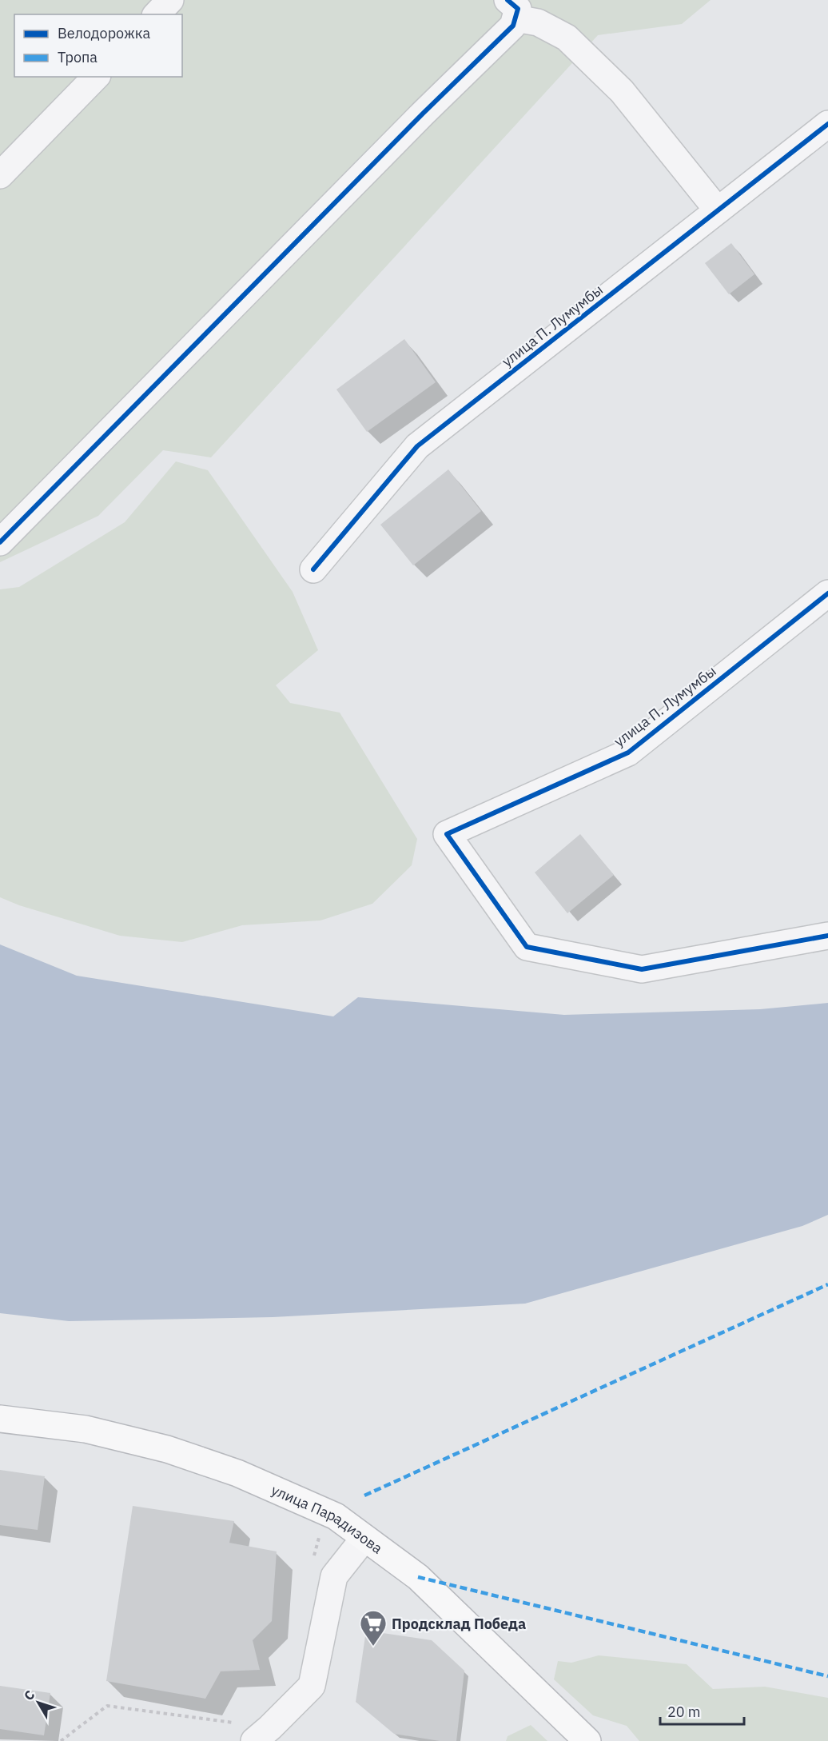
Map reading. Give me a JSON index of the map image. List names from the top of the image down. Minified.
{"streets":{"highway":["улица Парадизова"],"street":["улица П. Лумумбы"]},"places":{"supermarket":["Продсклад Победа"]},"legend":["Велодорожка","Тропа"],"scale_bar":"20 m","north":"top left"}
